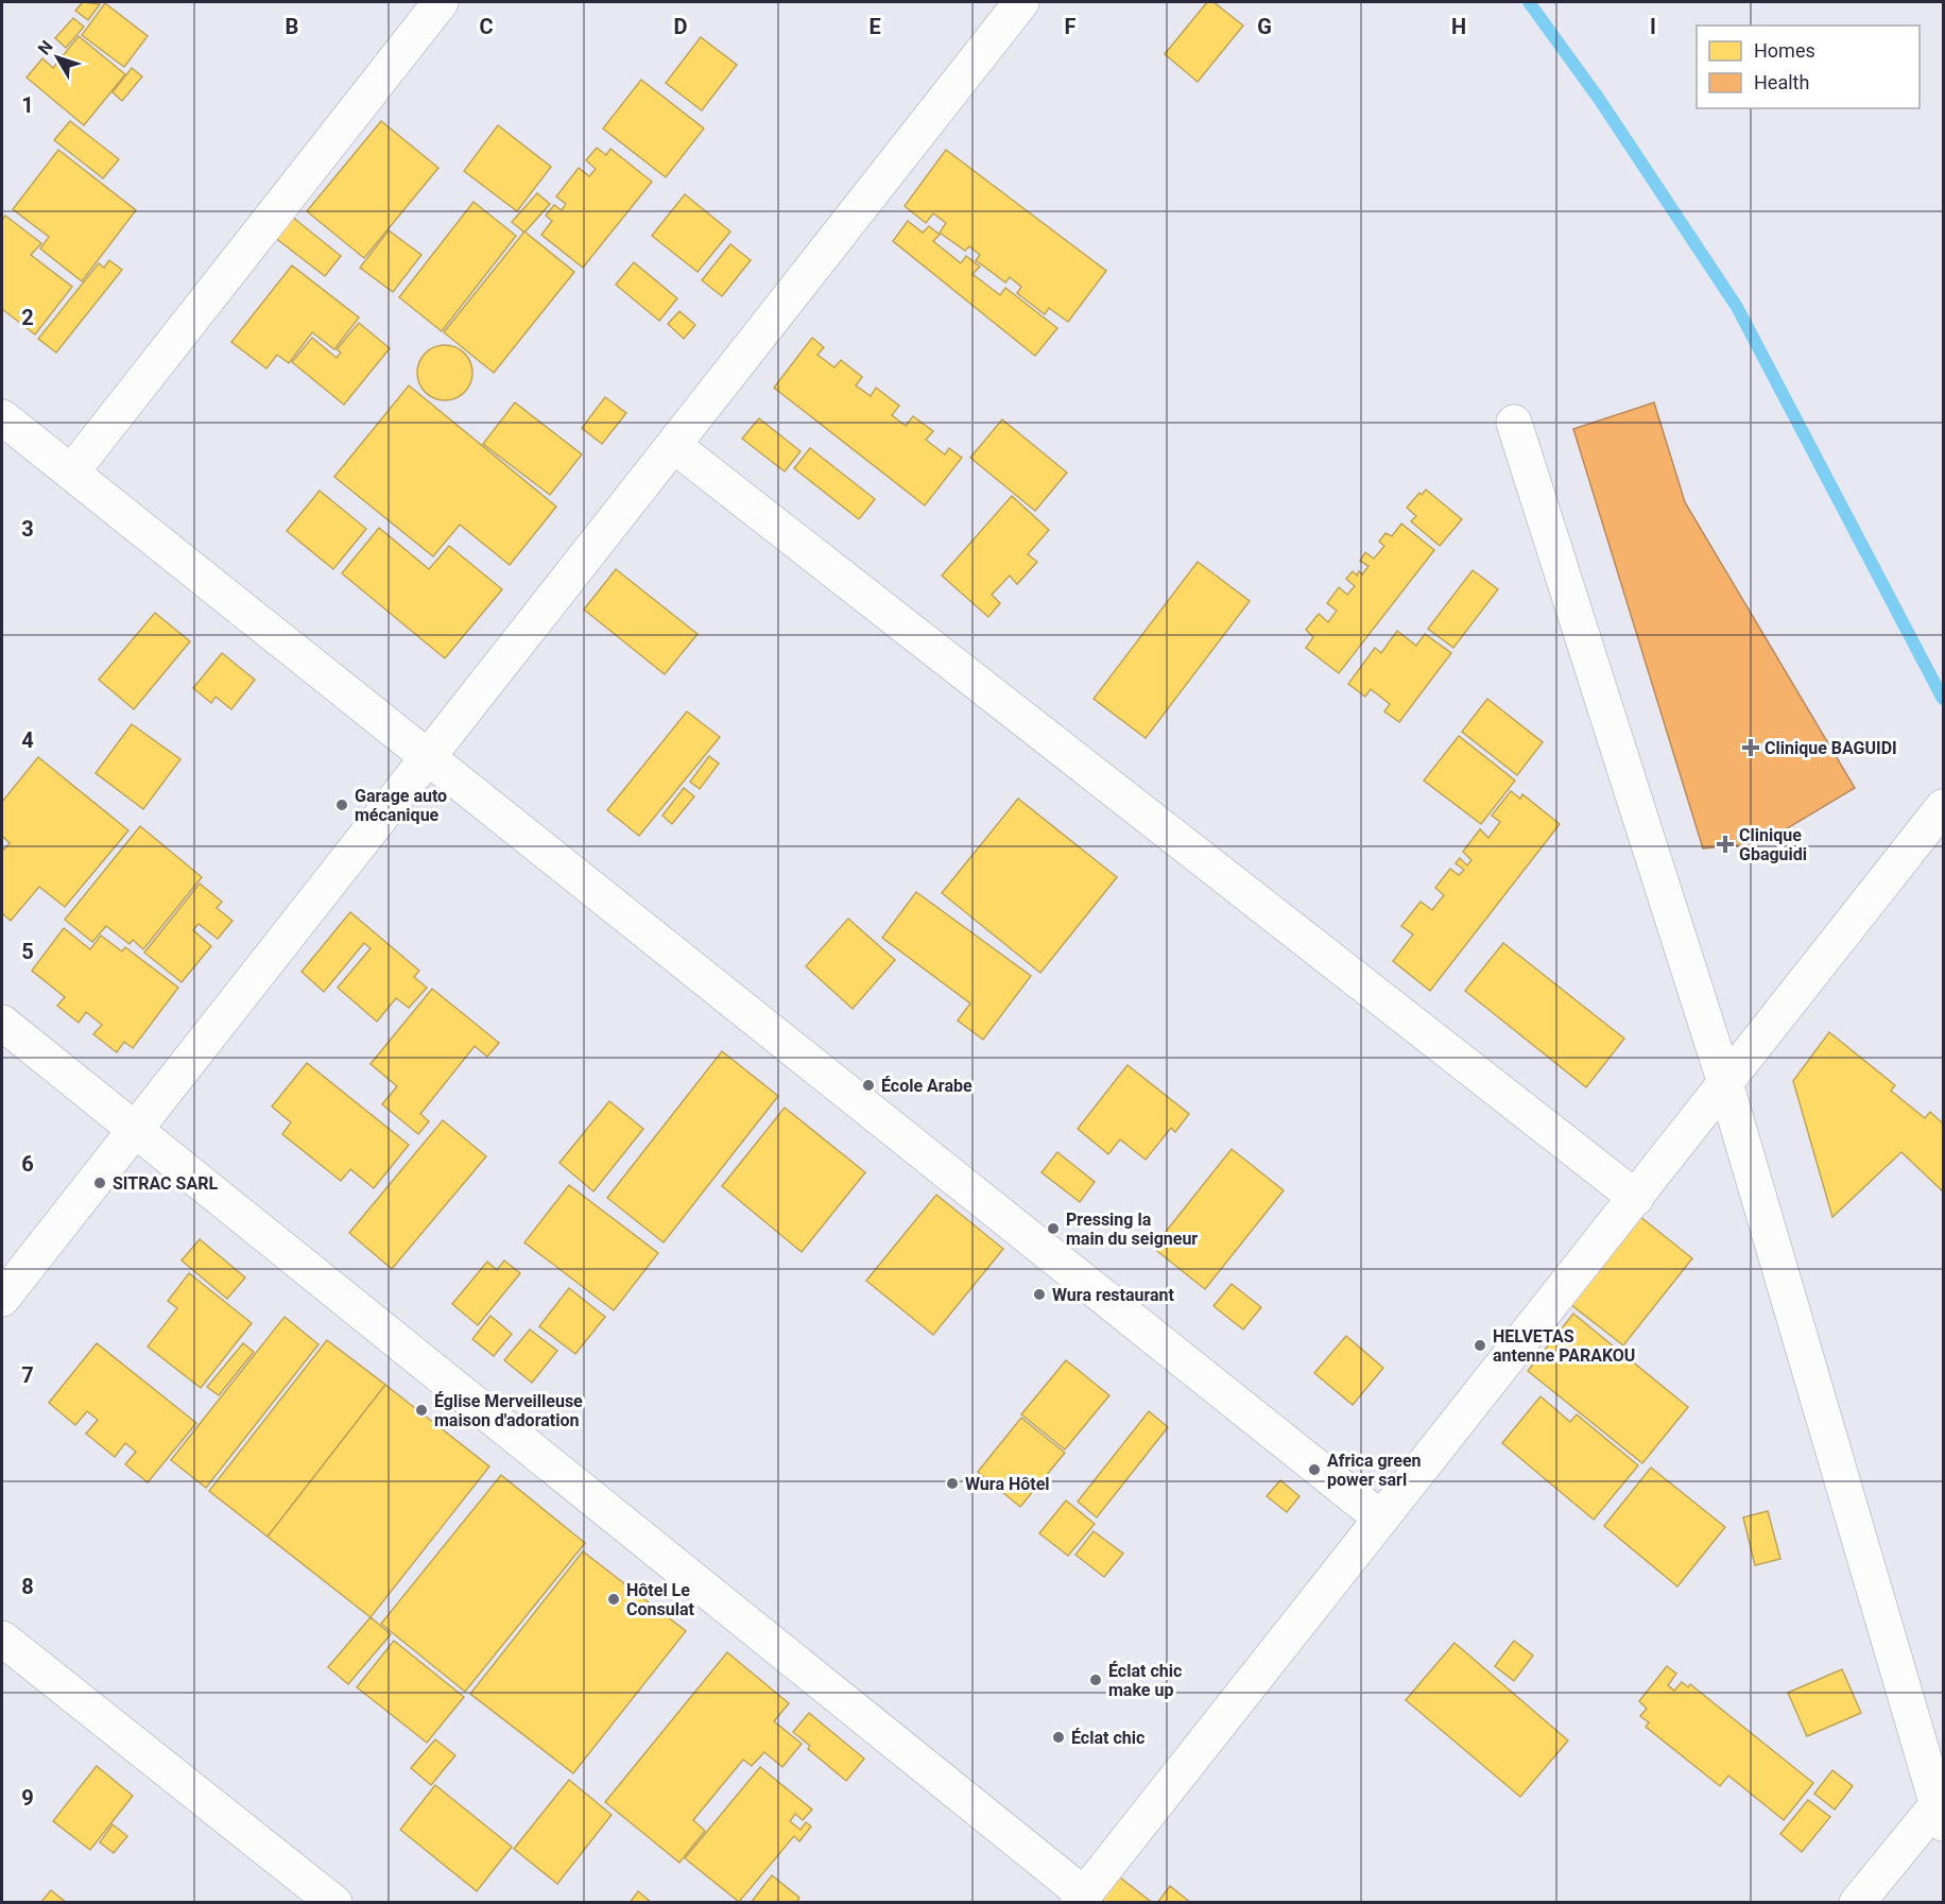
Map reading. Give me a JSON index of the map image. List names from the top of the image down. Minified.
{"places":{"health":["Clinique BAGUIDI","Clinique Gbaguidi"],"other":["Garage auto mécanique","École Arabe","SITRAC SARL","Pressing la main du seigneur","Wura restaurant","HELVETAS antenne PARAKOU","Église Merveilleuse maison d'adoration","Africa green power sarl","Wura Hôtel","Hôtel Le Consulat","Éclat chic make up","Éclat chic"]},"legend":["Homes","Health"],"north":"top left","grid":{"columns":["B","C","D","E","F","G","H","I"],"rows":["1","2","3","4","5","6","7","8","9"]}}
